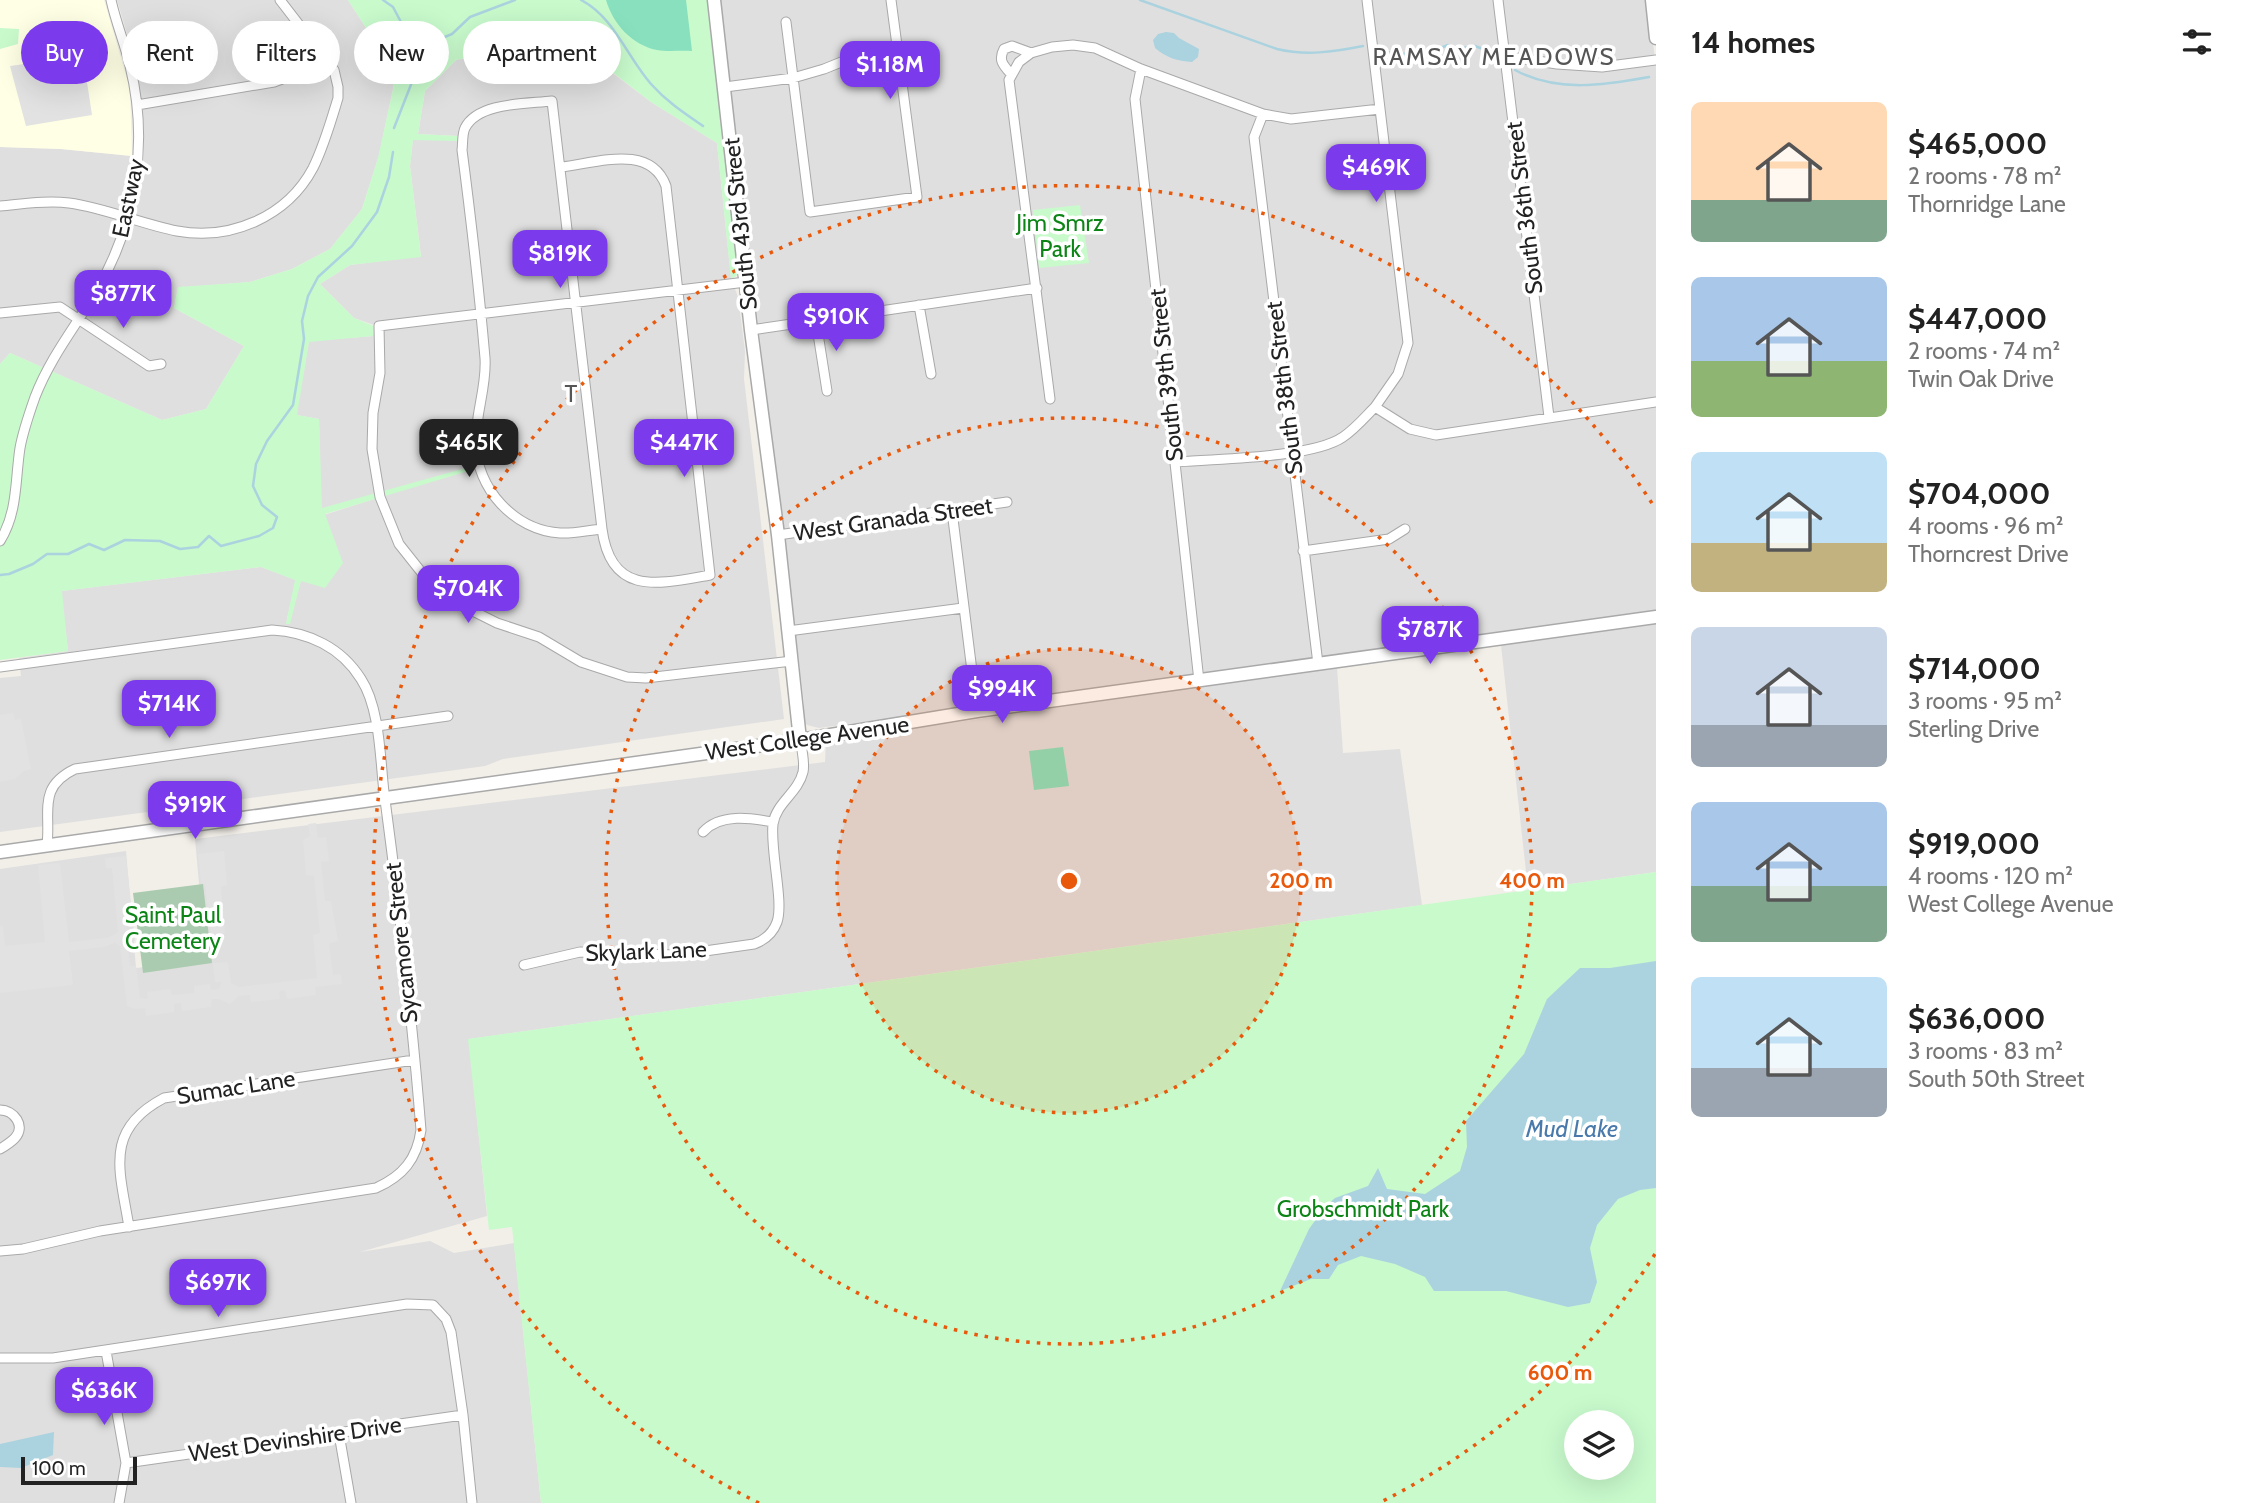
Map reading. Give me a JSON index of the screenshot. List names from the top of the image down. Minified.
{"streets":{"street":["Eastway","South 36th Street","South 43rd Street","South 39th Street","South 38th Street","West Granada Street","West College Avenue","Sycamore Street","Skylark Lane","Sumac Lane","West Devinshire Drive"]},"crossings":[["South 43rd Street","West Granada Street"],["South 43rd Street","West College Avenue"],["South 39th Street","West College Avenue"],["South 38th Street","West College Avenue"],["West College Avenue","Sycamore Street"],["Sycamore Street","Sumac Lane"]],"districts":["RAMSAY MEADOWS","T"],"water":["Mud Lake"],"parks":["Jim Smrz Park","Saint Paul Cemetery","Grobschmidt Park"],"scale_bar":"100 m","page":{"heading":"14 homes","chip":["Buy","Rent","Filters","New","Apartment"],"price":["$1.18M","$469K","$819K","$877K","$910K","$465K","$447K","$704K","$787K","$994K","$714K","$919K","$697K","$636K"],"list":[{"name":"$465,000","note":"2 rooms · 78 m² · Thornridge Lane"},{"name":"$447,000","note":"2 rooms · 74 m² · Twin Oak Drive"},{"name":"$704,000","note":"4 rooms · 96 m² · Thorncrest Drive"},{"name":"$714,000","note":"3 rooms · 95 m² · Sterling Drive"},{"name":"$919,000","note":"4 rooms · 120 m² · West College Avenue"},{"name":"$636,000","note":"3 rooms · 83 m² · South 50th Street"}],"scale":"100 m"},"rings":["200 m","400 m","600 m"]}
